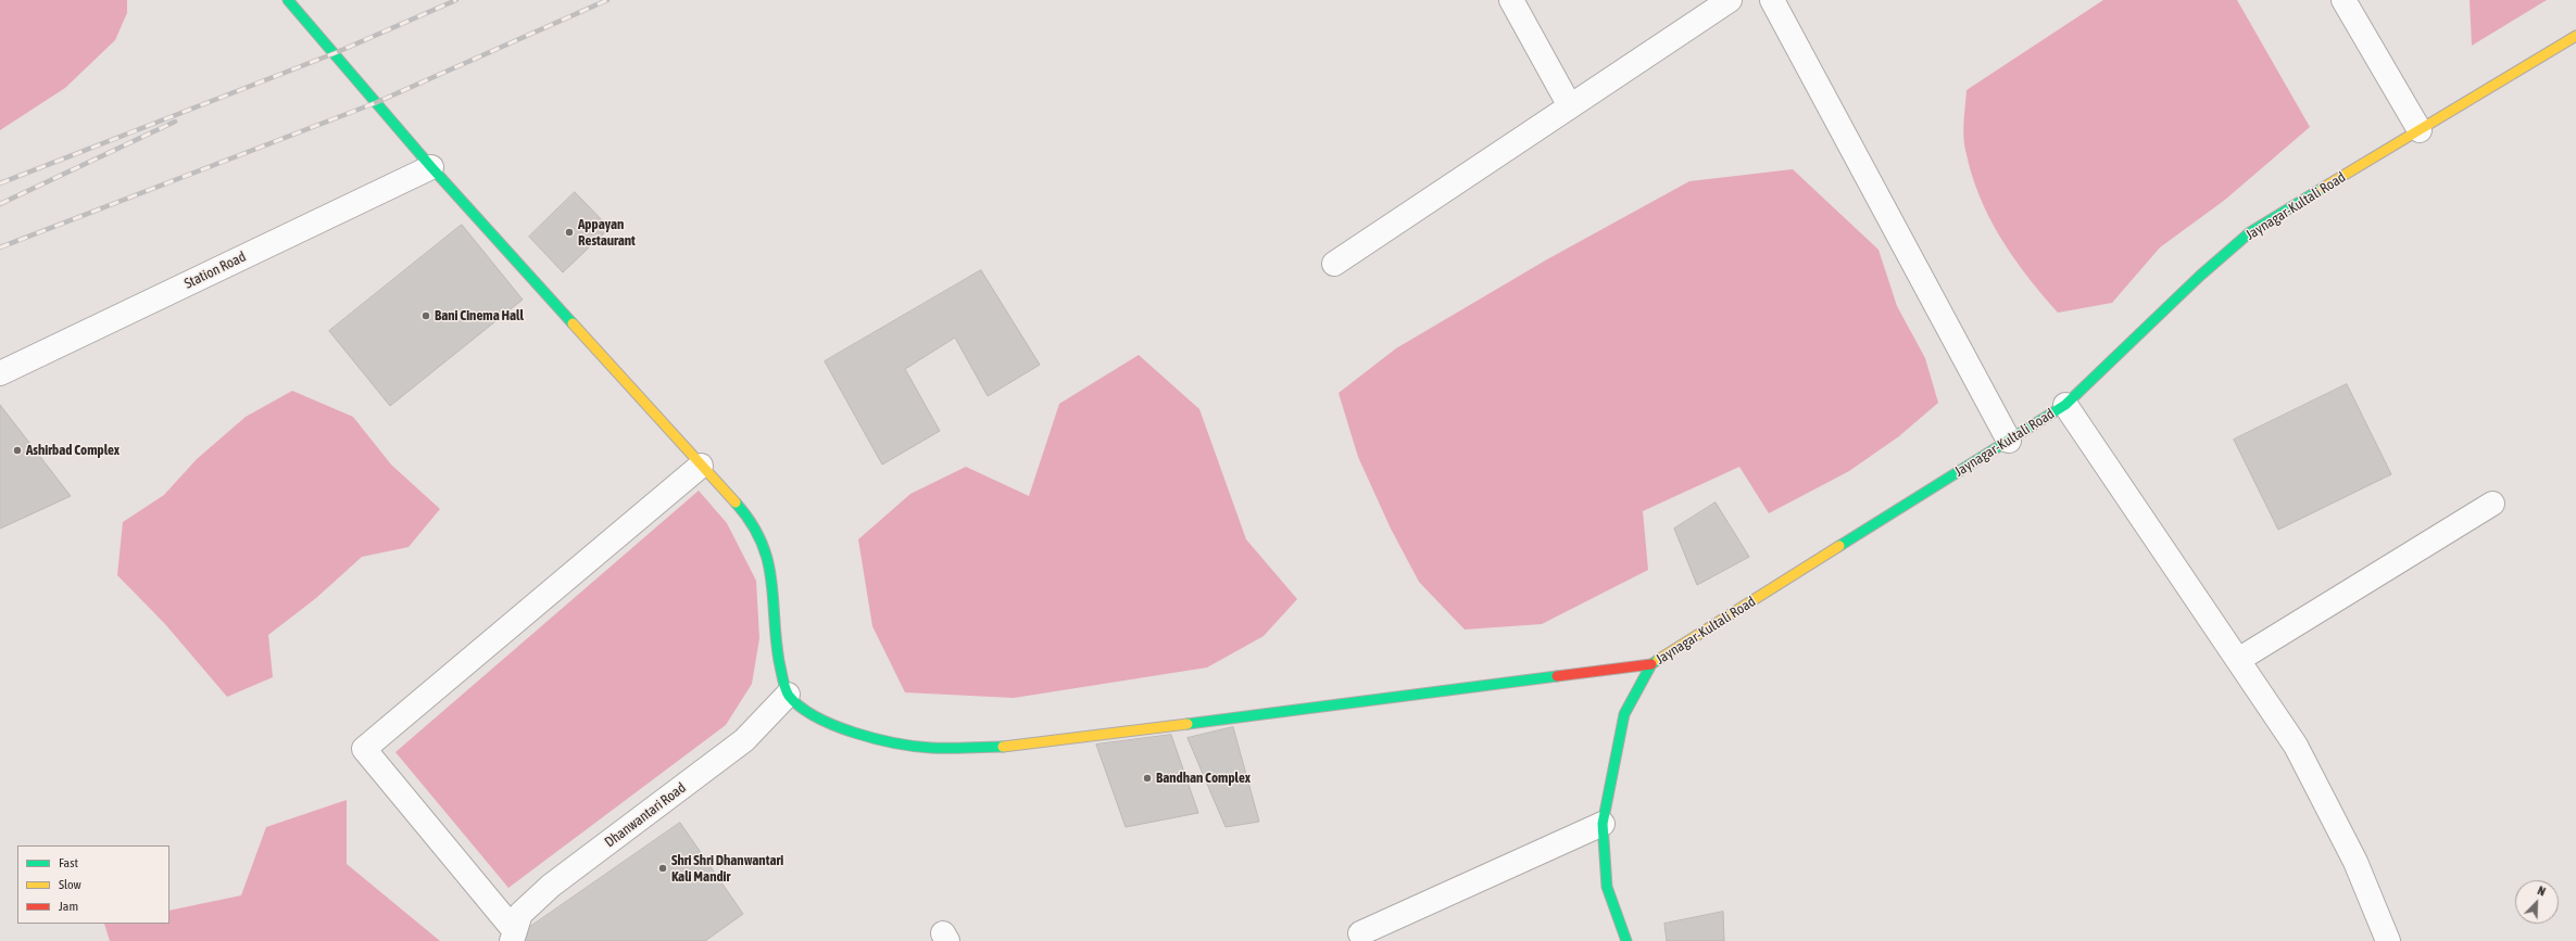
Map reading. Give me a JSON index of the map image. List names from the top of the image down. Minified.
{"streets":{"street":["Jaynagar-Kultali Road","Station Road","Dhanwantari Road"]},"places":["Appayan Restaurant","Bani Cinema Hall","Ashirbad Complex","Bandhan Complex","Shri Shri Dhanwantari Kali Mandir"],"legend":["Fast","Slow","Jam"],"north":"top right"}
